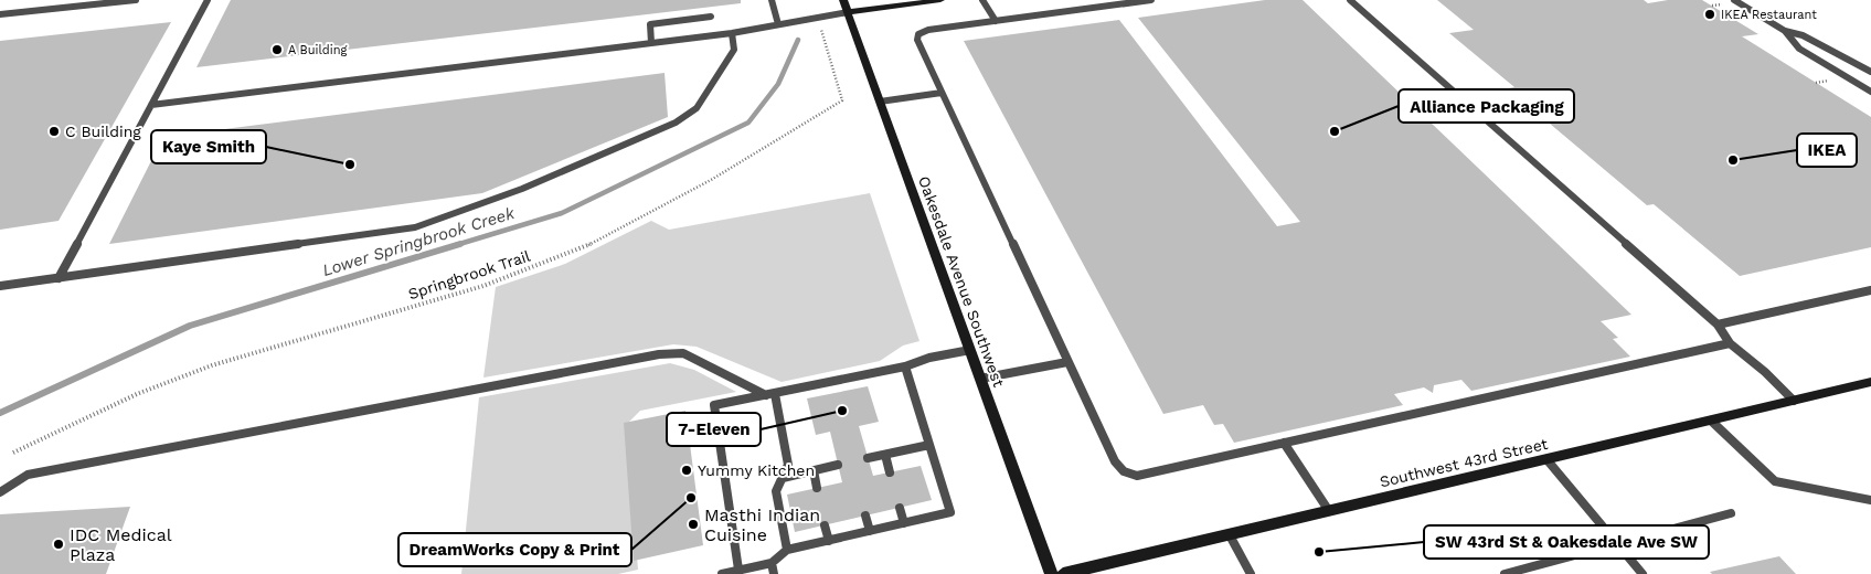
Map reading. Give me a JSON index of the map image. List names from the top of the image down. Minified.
{"streets":{"street":["Oakesdale Avenue Southwest","Southwest 43rd Street"],"path":["Springbrook Trail"]},"water":["Lower Springbrook Creek"],"places":["IKEA Restaurant","A Building","C Building","Alliance Packaging","IKEA","Kaye Smith","7-Eleven","Yummy Kitchen","DreamWorks Copy & Print","Masthi Indian Cuisine","IDC Medical Plaza","SW 43rd St & Oakesdale Ave SW"]}
